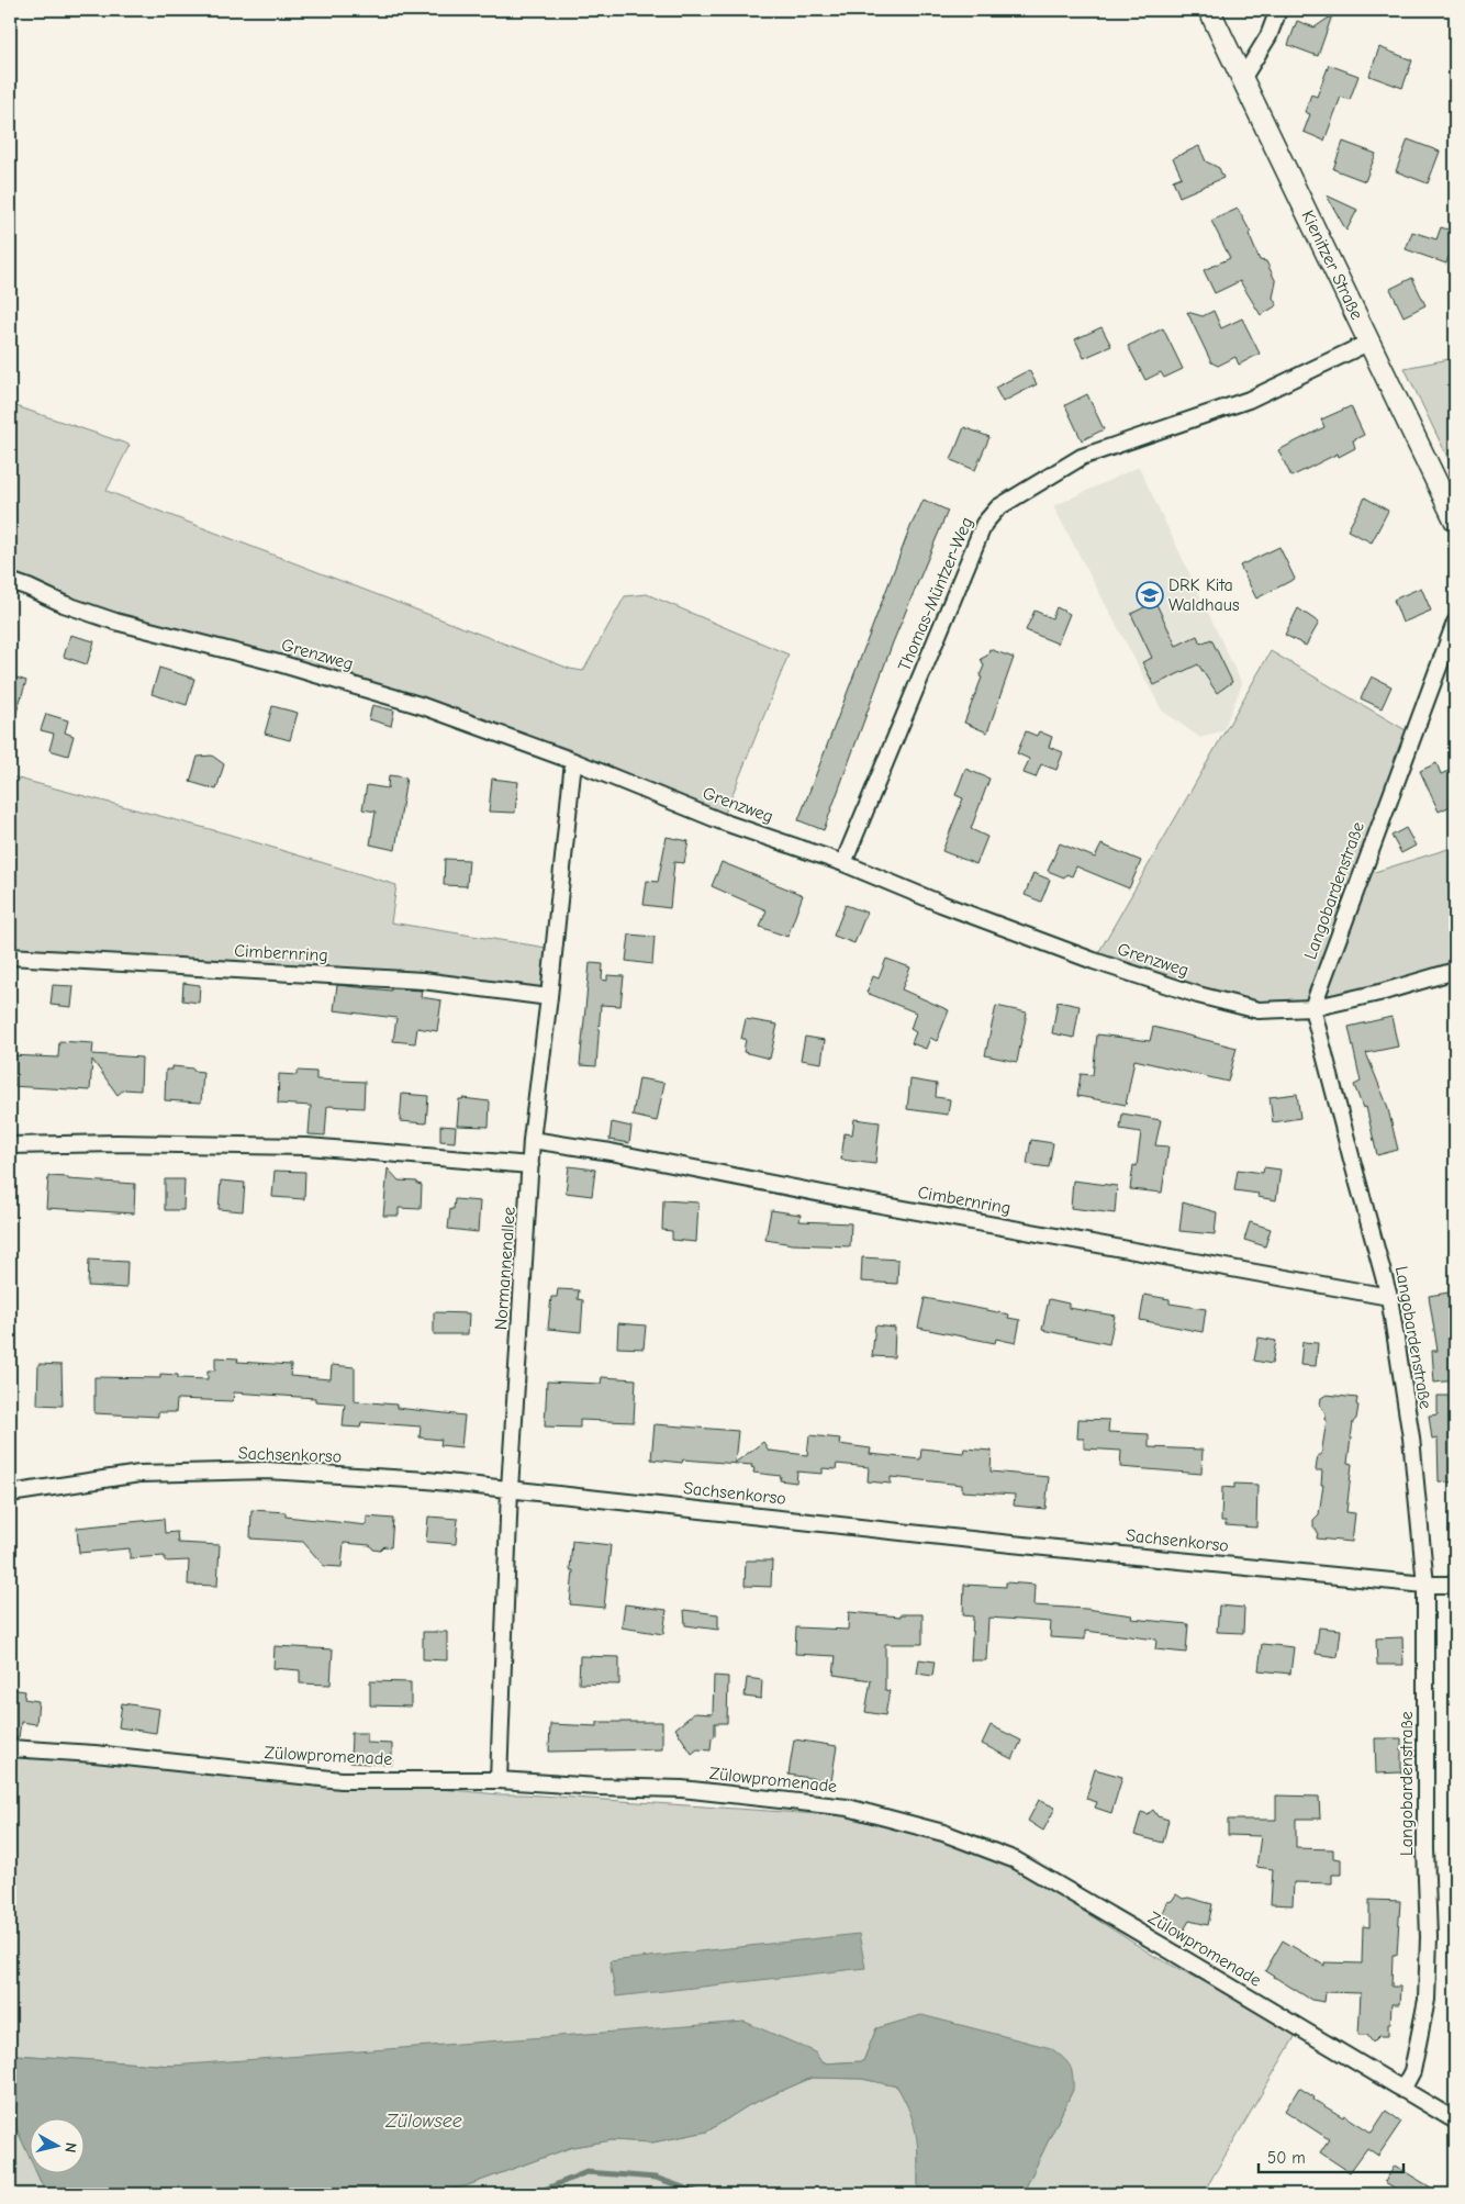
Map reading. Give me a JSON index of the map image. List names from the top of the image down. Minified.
{"streets":{"street":["Kienitzer Straße","Thomas-Müntzer-Weg","Grenzweg","Langobardenstraße","Cimbernring","Normannenallee","Sachsenkorso","Zülowpromenade"]},"crossings":[["Kienitzer Straße","Thomas-Müntzer-Weg"],["Thomas-Müntzer-Weg","Grenzweg"],["Grenzweg","Langobardenstraße"],["Grenzweg","Normannenallee"],["Langobardenstraße","Cimbernring"],["Langobardenstraße","Sachsenkorso"],["Langobardenstraße","Zülowpromenade"],["Cimbernring","Normannenallee"],["Normannenallee","Sachsenkorso"],["Normannenallee","Zülowpromenade"]],"water":["Zülowsee"],"places":{"school or university":["DRK Kita Waldhaus"]},"scale_bar":"50 m","north":"right"}
